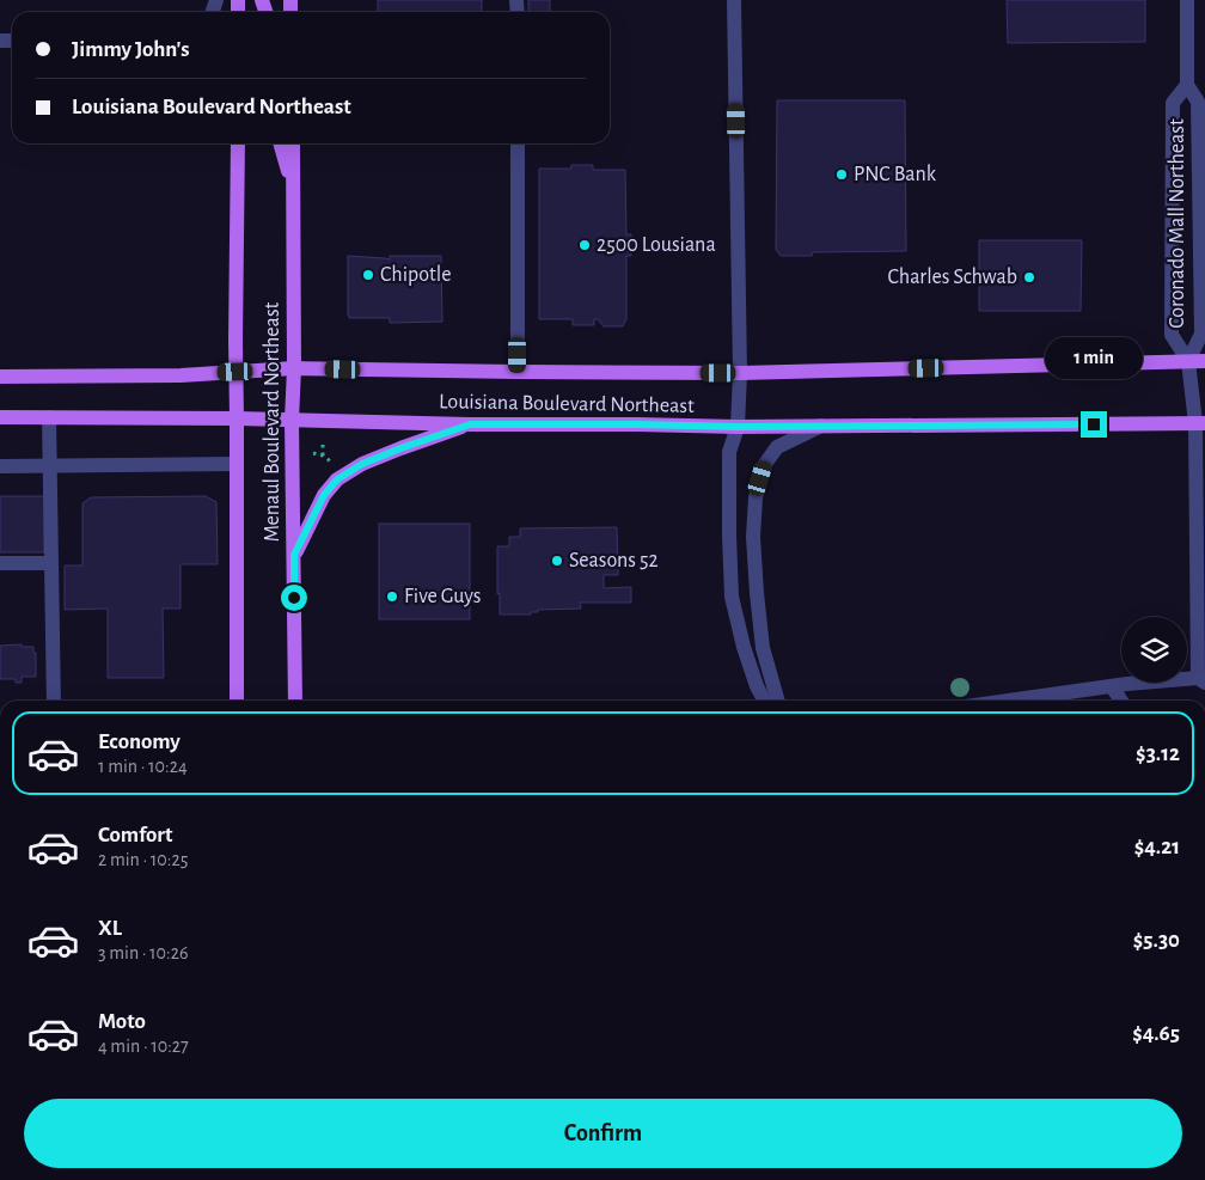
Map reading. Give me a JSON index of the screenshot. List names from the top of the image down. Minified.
{"streets":{"main road":["Louisiana Boulevard Northeast","Menaul Boulevard Northeast"],"street":["Coronado Mall Northeast"]},"crossings":[["Coronado Mall Northeast","Louisiana Boulevard Northeast"],["Louisiana Boulevard Northeast","Menaul Boulevard Northeast"]],"places":["PNC Bank","2500 Lousiana","Chipotle","Charles Schwab","Seasons 52","Five Guys"],"page":{"banner":["Jimmy John's","Louisiana Boulevard Northeast"],"bubble":"1 min","list":[{"name":"Economy","note":"1 min · 10:24","value":"$3.12"},{"name":"Comfort","note":"2 min · 10:25","value":"$4.21"},{"name":"XL","note":"3 min · 10:26","value":"$5.30"},{"name":"Moto","note":"4 min · 10:27","value":"$4.65"}],"buttons":"Confirm"}}
